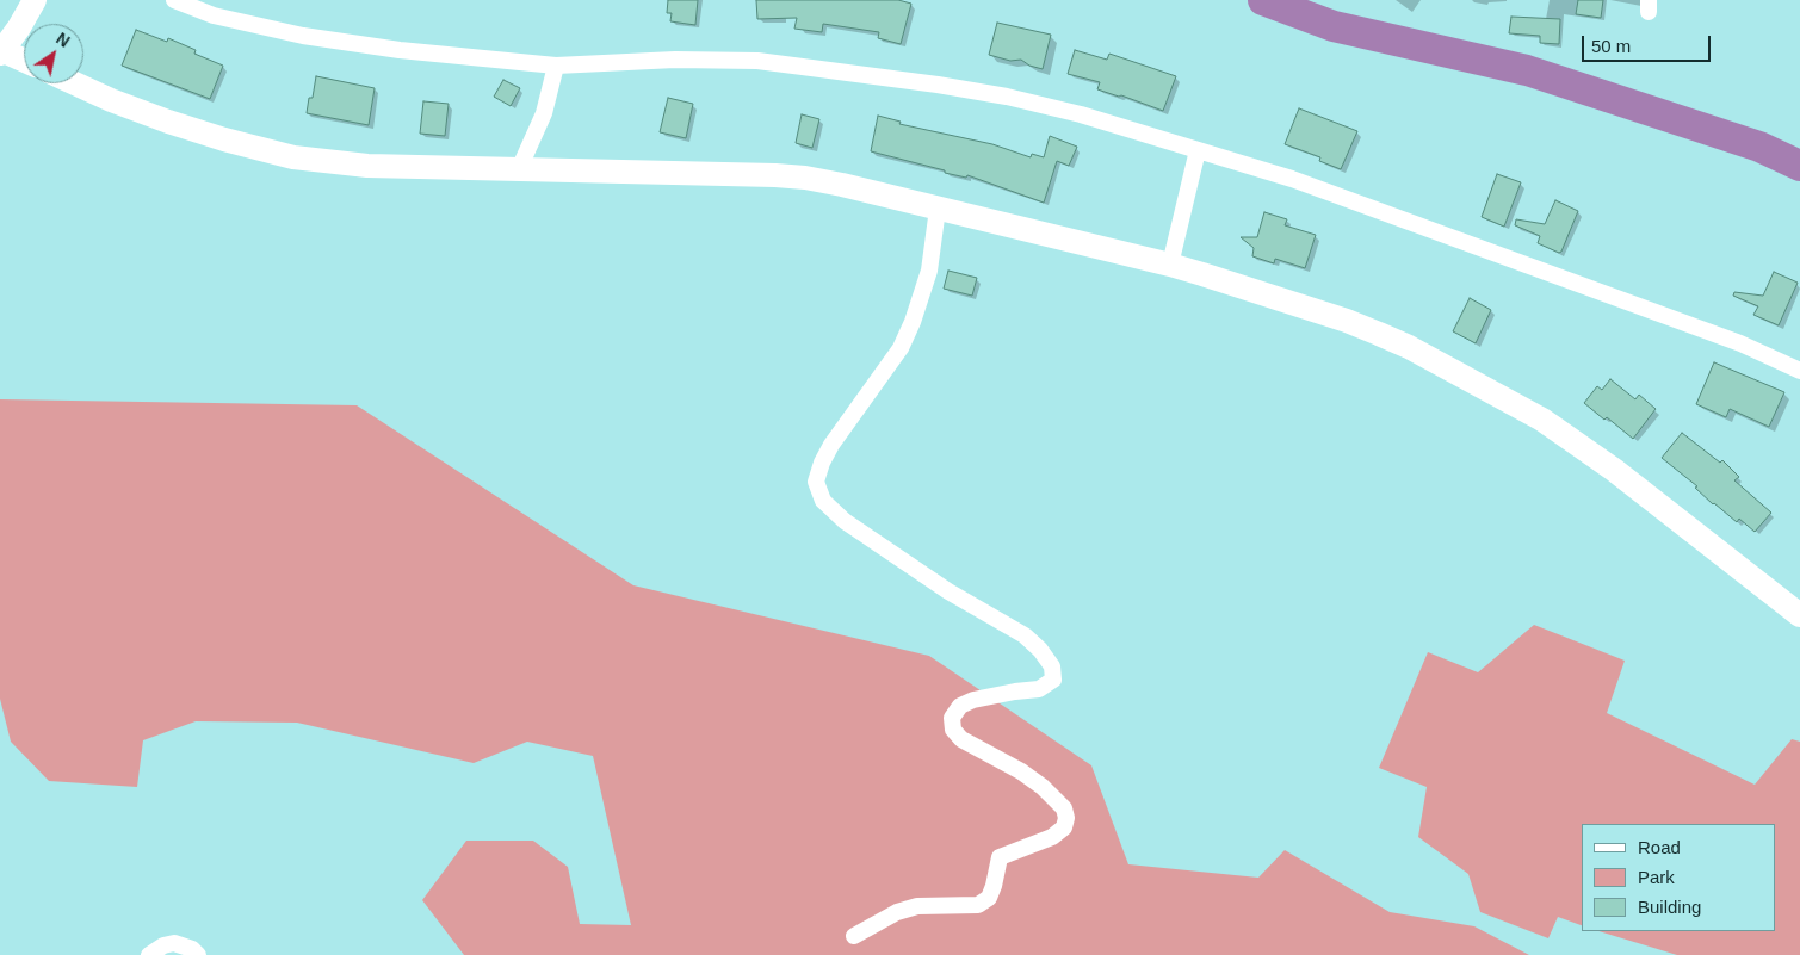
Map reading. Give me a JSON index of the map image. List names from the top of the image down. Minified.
{"legend":["Road","Park","Building"],"scale_bar":"50 m","north":"top right"}
